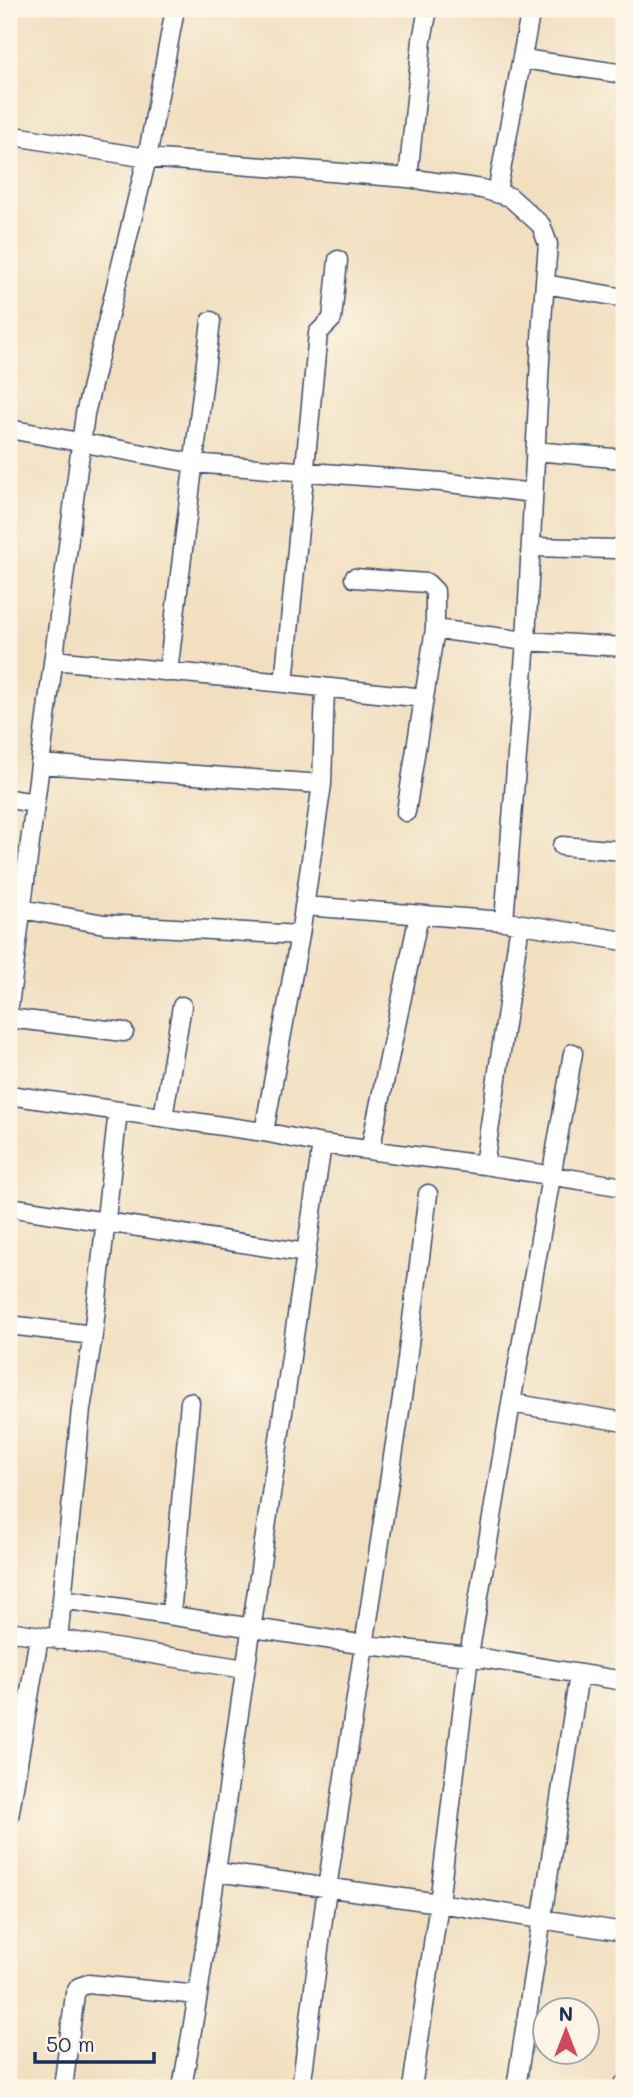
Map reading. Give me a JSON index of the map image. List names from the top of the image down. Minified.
{"scale_bar":"50 m","north":"top"}
